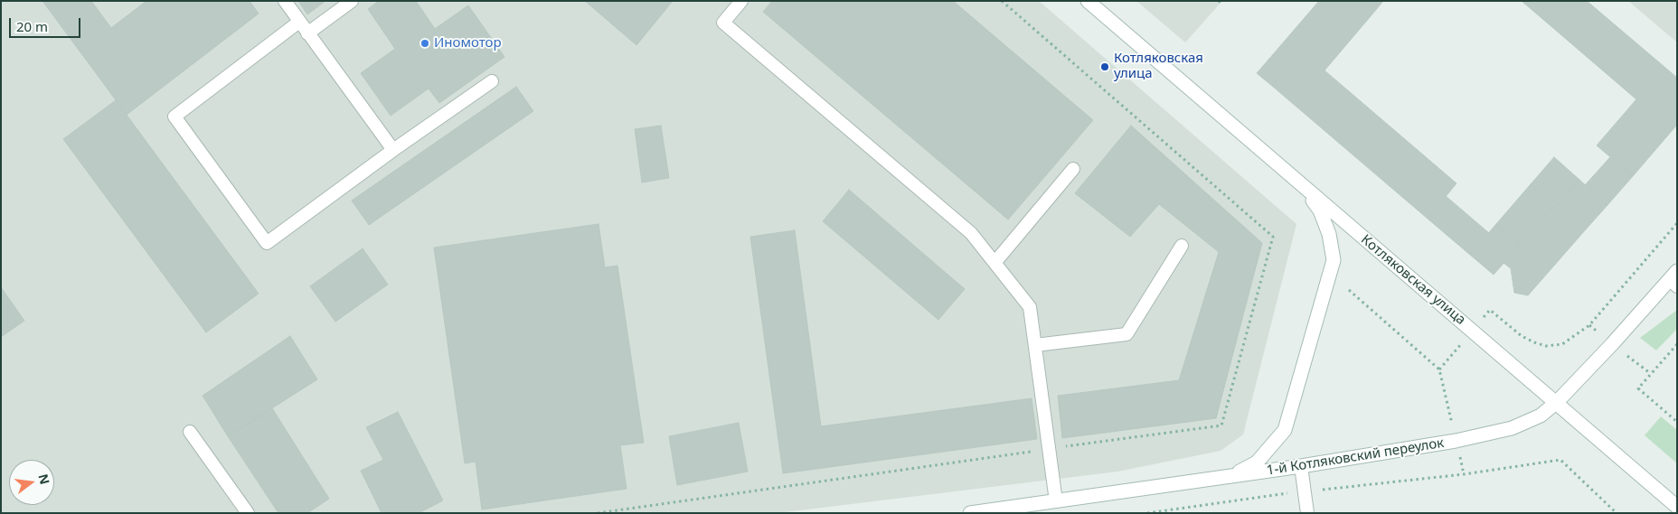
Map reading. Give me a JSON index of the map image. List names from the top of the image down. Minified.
{"streets":{"street":["Котляковская улица","1-й Котляковский переулок"]},"crossings":[["Котляковская улица","1-й Котляковский переулок"]],"places":["Иномотор","Котляковская улица"],"scale_bar":"20 m","north":"right"}
